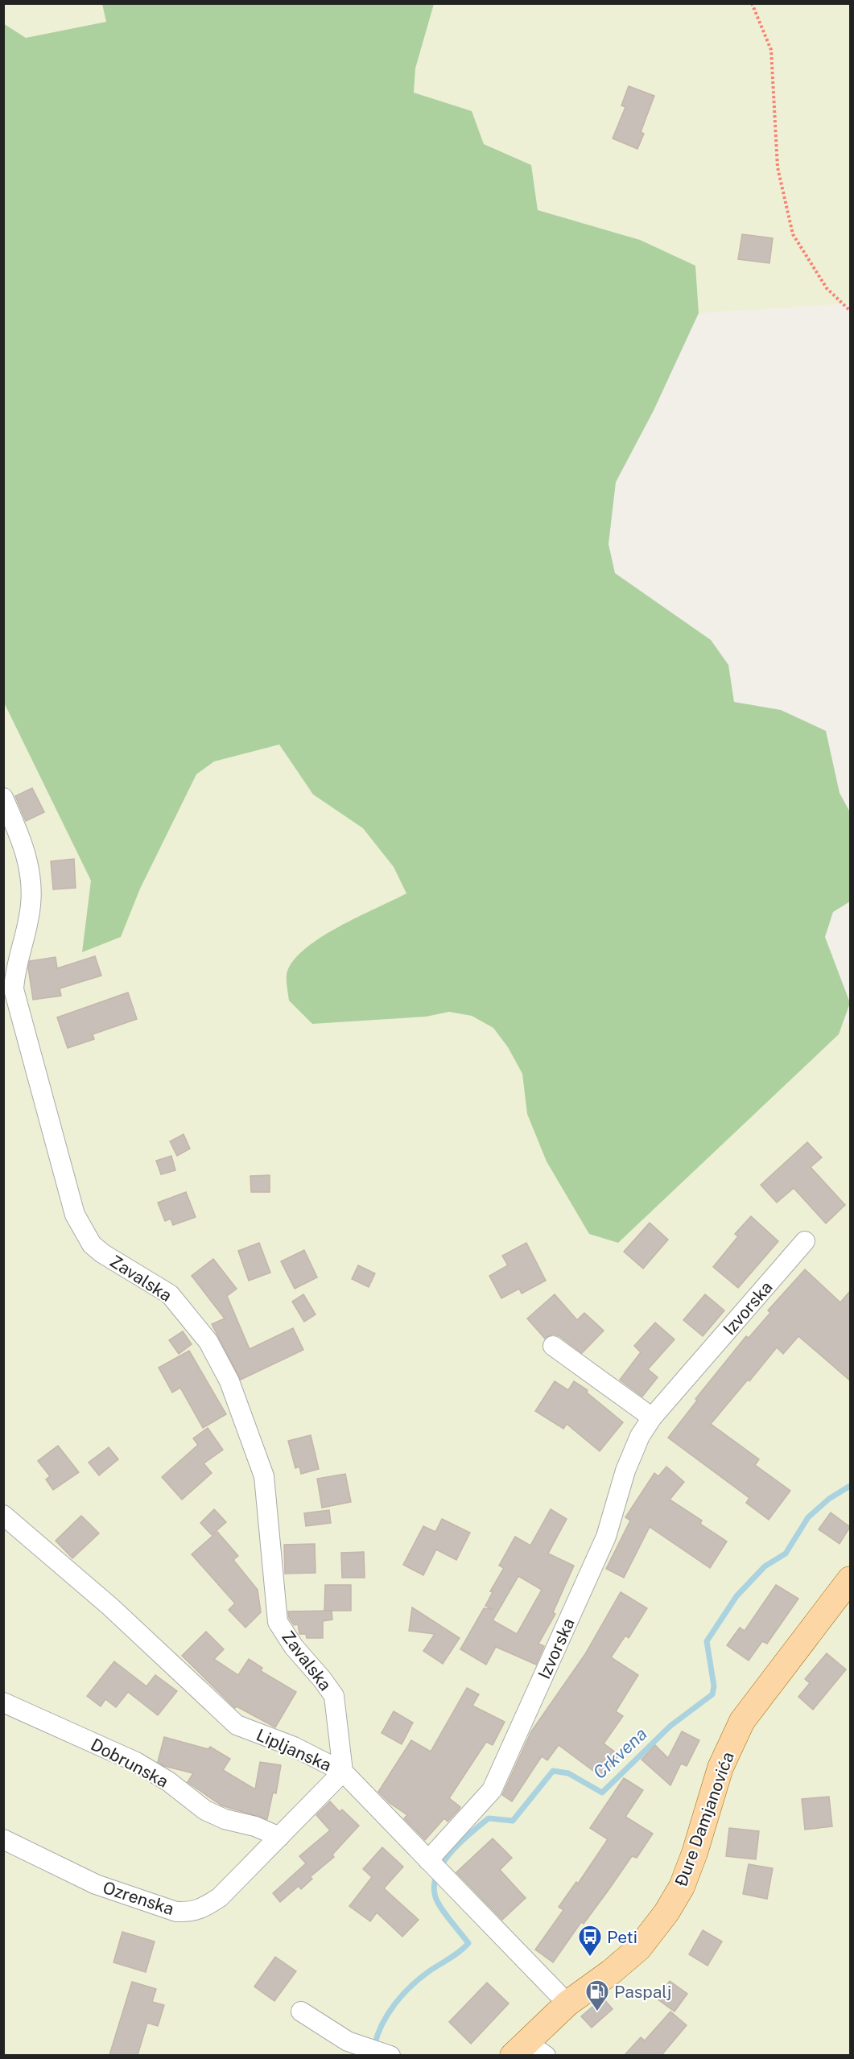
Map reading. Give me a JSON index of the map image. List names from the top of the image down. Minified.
{"streets":{"main road":["Đure Damjanovića"],"street":["Zavalska","Izvorska","Lipljanska","Dobrunska","Ozrenska"]},"crossings":[["Zavalska","Lipljanska"],["Zavalska","Ozrenska"],["Izvorska","Lipljanska"],["Lipljanska","Đure Damjanovića"],["Lipljanska","Ozrenska"],["Dobrunska","Ozrenska"]],"water":["Crkvena"],"places":{"bus stop":["Peti"],"fuel station":["Paspalj"]}}
